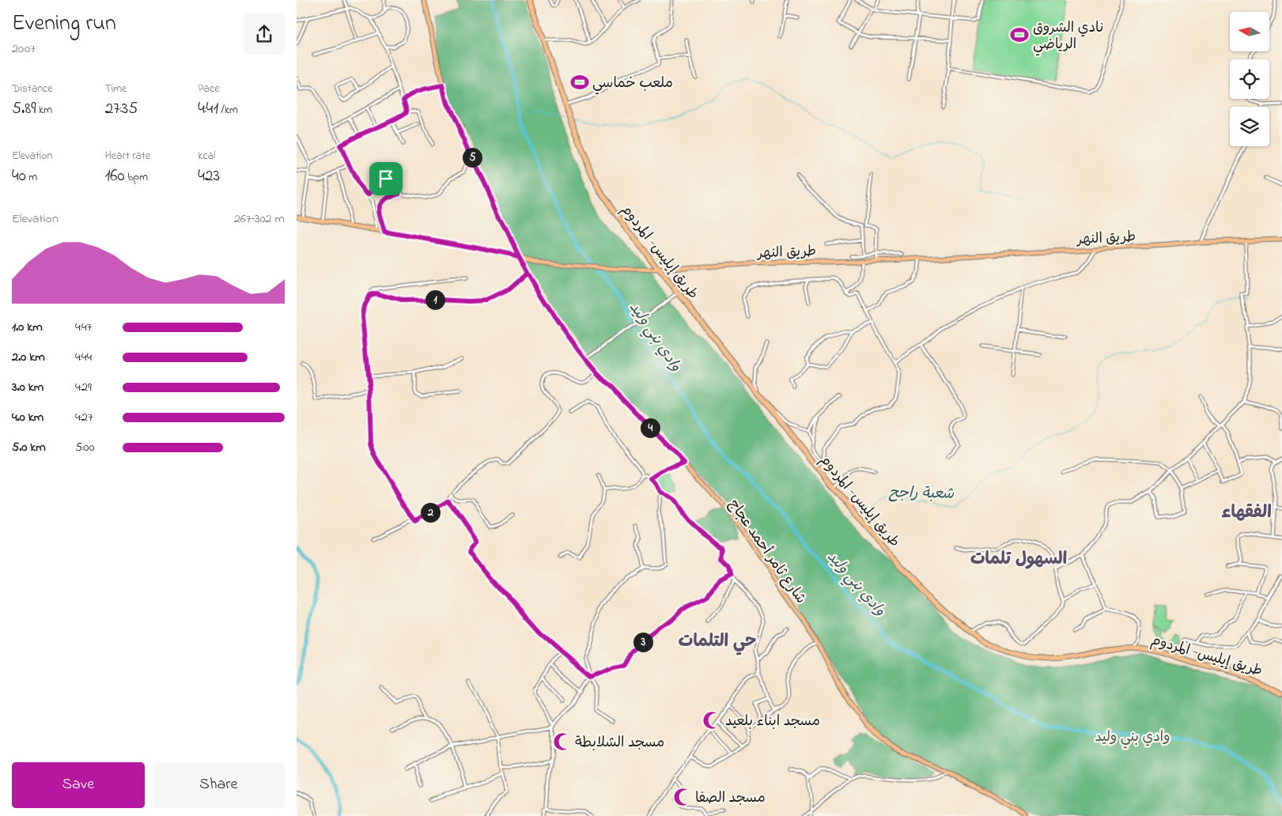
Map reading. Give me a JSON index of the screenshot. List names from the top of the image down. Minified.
{"streets":{"highway":["طريق إيليس- المردوم"],"main road":["طريق النهر","شارع ثامر أحمد عجاج"]},"crossings":[["طريق النهر","طريق إيليس- المردوم"],["طريق النهر","شارع ثامر أحمد عجاج"]],"districts":["الفقهاء","السهول تلمات","حي التلمات"],"water":["وادي بني وليد","شعبة راجح"],"parks":["وادي بني وليد"],"places":{"sports":["نادي الشروق الرياضي","ملعب خماسي"],"mosque":["مسجد ابناء بلعيد","مسجد الشلابطة","مسجد الصفا"]},"north":"left","page":{"heading":["Evening run","20:07"],"stats":[["Distance","5.89 km"],["Time","27:35"],["Pace","4:41 /km"],["Elevation","40 m"],["Heart rate","160 bpm"],["kcal","423"]],"pins":["5","1","4","2","3"],"chart":["Elevation","267–302 m"],"list":[{"name":"1.0 km","note":"4:47"},{"name":"2.0 km","note":"4:44"},{"name":"3.0 km","note":"4:29"},{"name":"4.0 km","note":"4:27"},{"name":"5.0 km","note":"5:00"}],"buttons":["Save","Share"]}}
